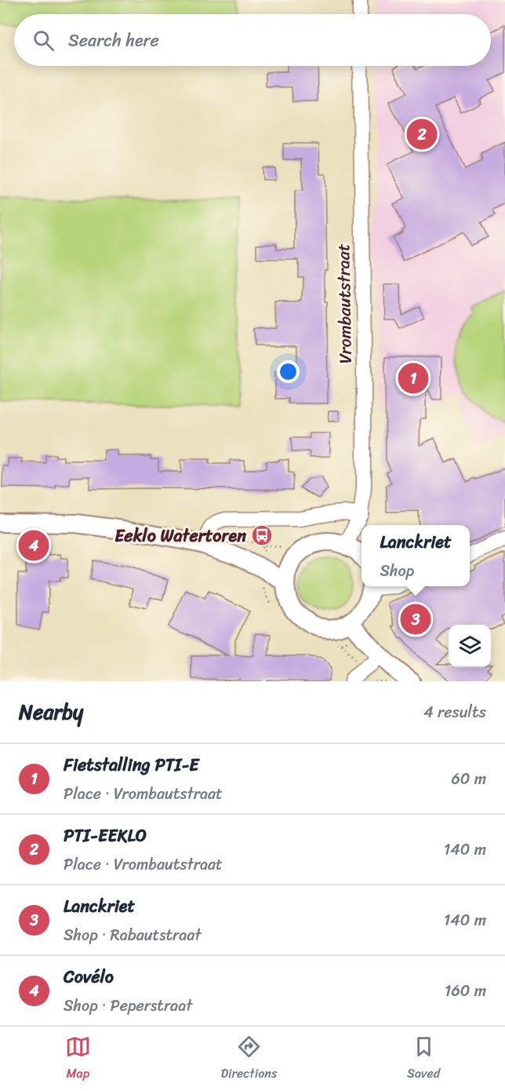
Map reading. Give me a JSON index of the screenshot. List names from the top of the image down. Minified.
{"streets":{"street":["Vrombautstraat"]},"places":{"bus stop":["Eeklo Watertoren"]},"page":{"search":"Search here","pins":["2","1","4","3"],"popup":["Lanckriet","Shop"],"heading":["Nearby","4 results"],"list":[{"mark":"1","name":"Fietstalling PTI-E","note":"Place · Vrombautstraat","value":"60 m"},{"mark":"2","name":"PTI-EEKLO","note":"Place · Vrombautstraat","value":"140 m"},{"mark":"3","name":"Lanckriet","note":"Shop · Rabautstraat","value":"140 m"},{"mark":"4","name":"Covélo","note":"Shop · Peperstraat","value":"160 m"}],"nav":["Map","Directions","Saved"]}}
